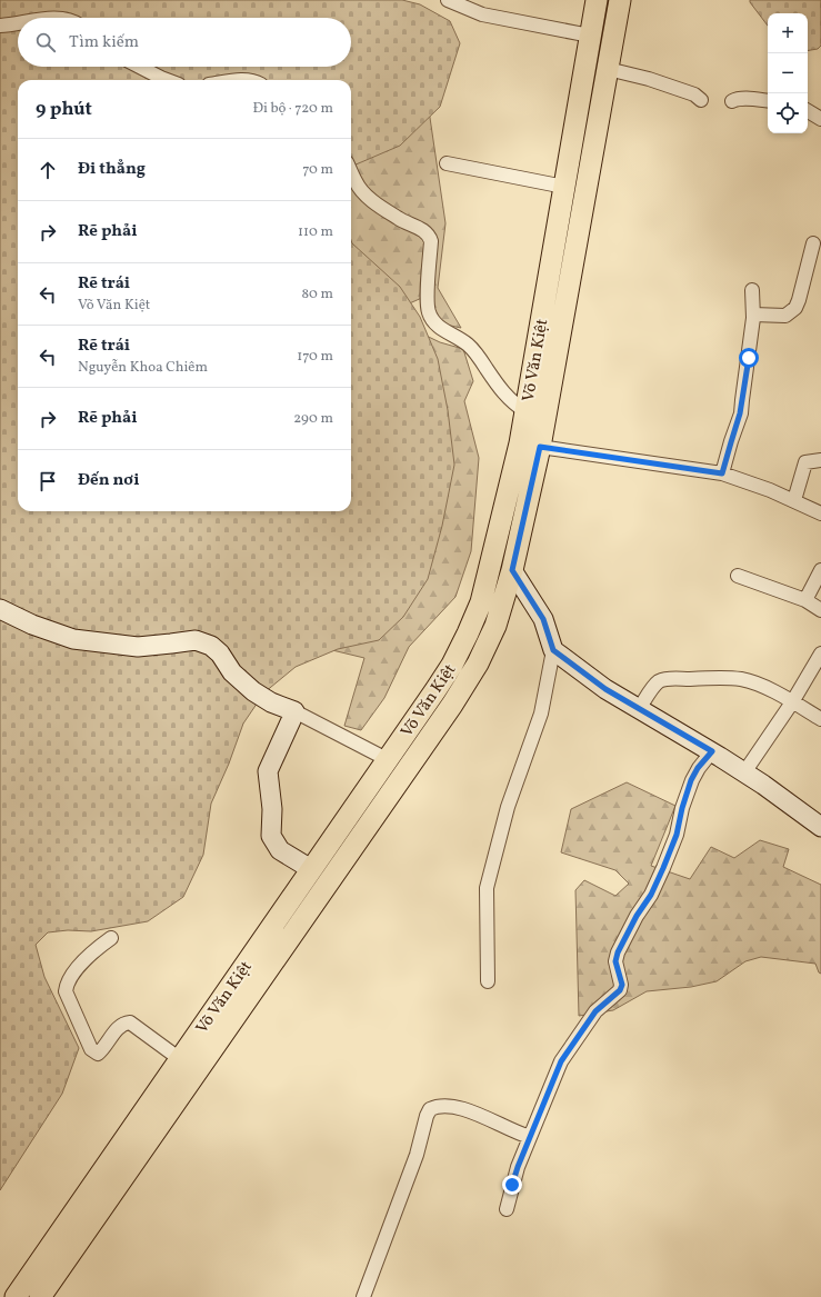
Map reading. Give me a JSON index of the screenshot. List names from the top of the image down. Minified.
{"streets":{"main road":["Võ Văn Kiệt"]},"page":{"map_buttons":["+","−"],"search":"Tìm kiếm","heading":["9 phút","Đi bộ · 720 m"],"list":[["Đi thẳng","70 m"],["Rẽ phải","110 m"],["Rẽ trái","Võ Văn Kiệt","80 m"],["Rẽ trái","Nguyễn Khoa Chiêm","170 m"],["Rẽ phải","290 m"],"Đến nơi"]}}
